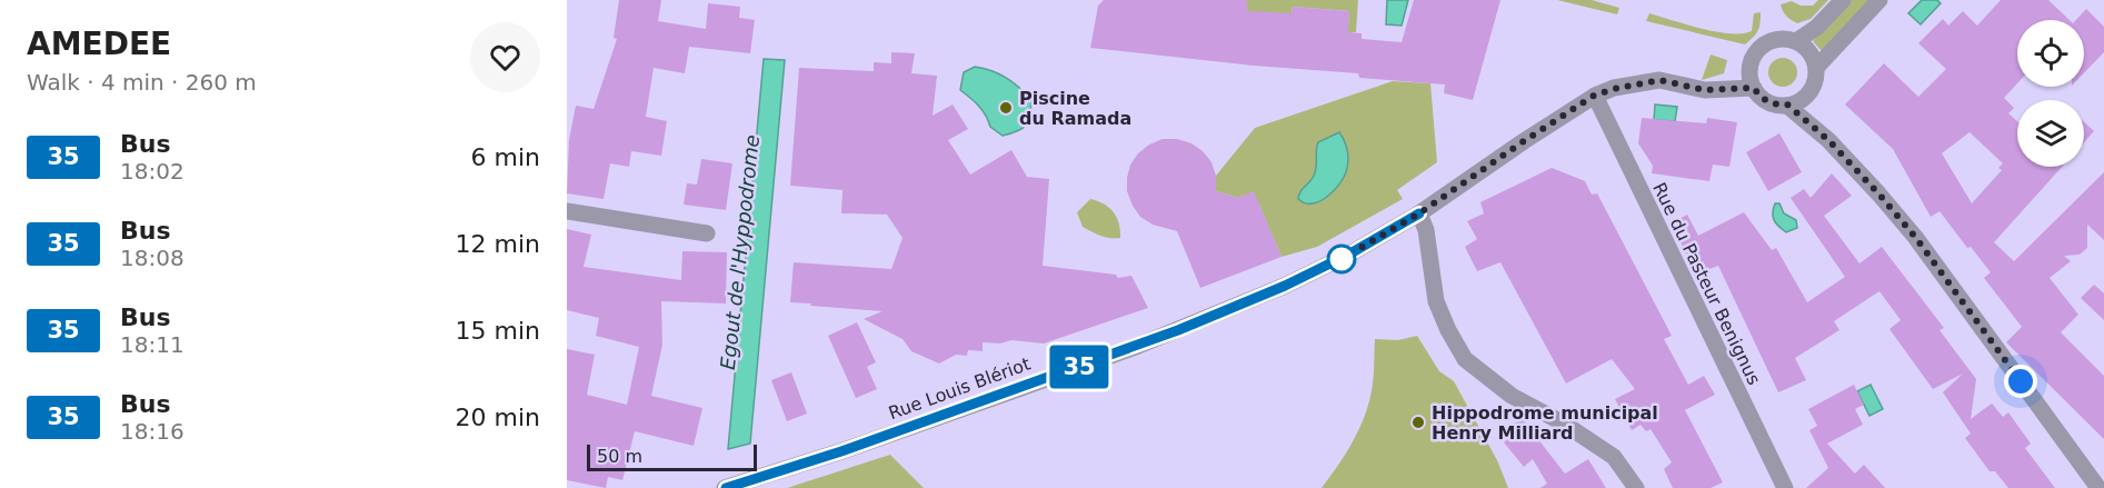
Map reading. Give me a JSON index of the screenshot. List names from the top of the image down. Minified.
{"streets":{"street":["Rue du Pasteur Benignus","Rue Louis Blériot"]},"crossings":[["Rue du Pasteur Benignus","Rue Louis Blériot"]],"water":["Egout de l'Hyppodrome"],"places":["Piscine du Ramada","Hippodrome municipal Henry Milliard"],"lines":["bus line 35"],"scale_bar":"50 m","page":{"heading":["AMEDEE","Walk · 4 min · 260 m"],"on_map":"35","list":[{"mark":"35","name":"Bus","note":"18:02","value":"6 min"},{"mark":"35","name":"Bus","note":"18:08","value":"12 min"},{"mark":"35","name":"Bus","note":"18:11","value":"15 min"},{"mark":"35","name":"Bus","note":"18:16","value":"20 min"}],"scale":"50 m"}}
